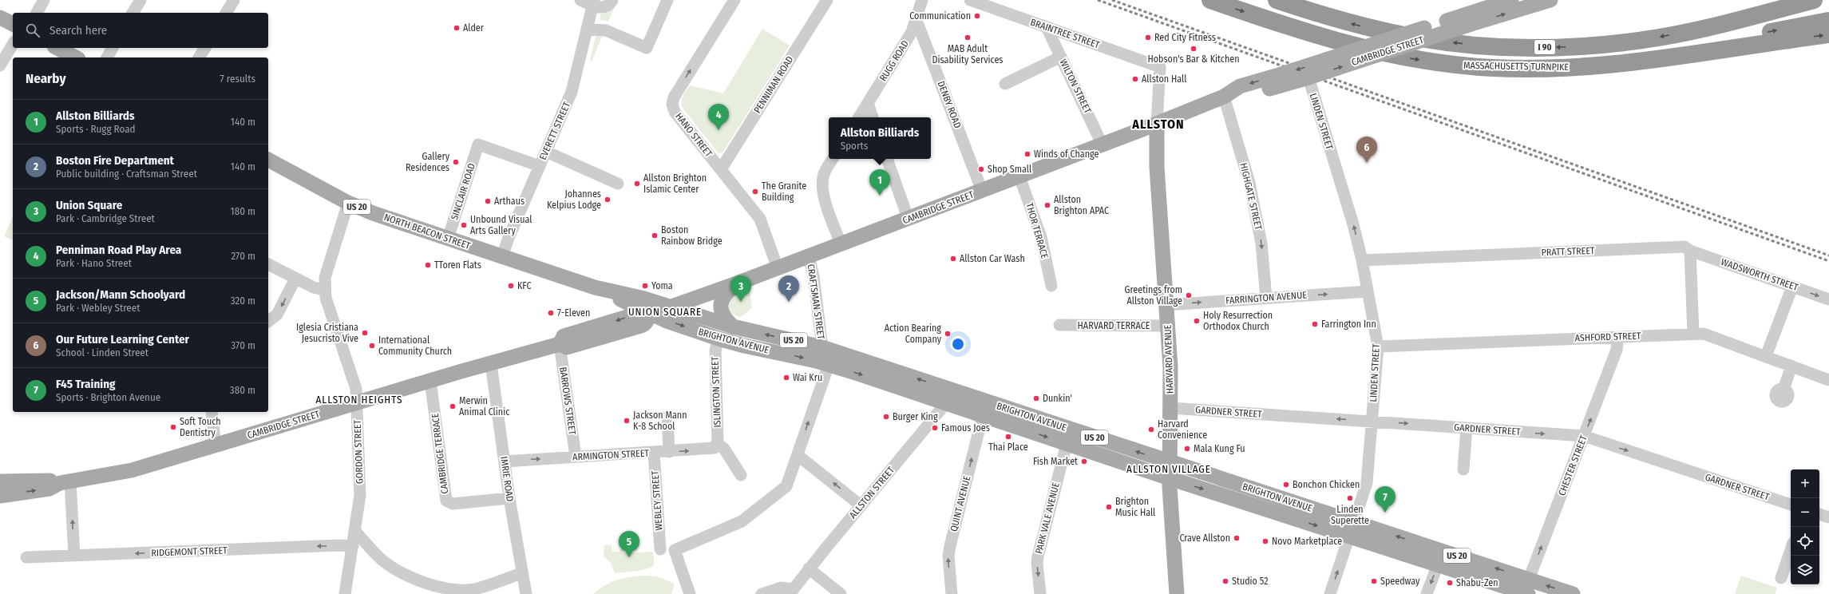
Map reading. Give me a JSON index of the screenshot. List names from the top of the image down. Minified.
{"streets":{"highway":["I 90","MASSACHUSETTS TURNPIKE"],"main road":["CAMBRIDGE STREET","US 20","NORTH BEACON STREET","BRIGHTON AVENUE","HARVARD AVENUE"],"street":["BRAINTREE STREET","RUGG ROAD","PENNIMAN ROAD","WILTON STREET","DENBY ROAD","LINDEN STREET","EVERETT STREET","HANO STREET","SINCLAIR ROAD","HIGHGATE STREET","THOR TERRACE","PRATT STREET","WADSWORTH STREET","FARRINGTON AVENUE","CRAFTSMAN STREET","HARVARD TERRACE","ASHFORD STREET","ISLINGTON STREET","BARROWS STREET","GARDNER STREET","GORDON STREET","CAMBRIDGE TERRACE","ARMINGTON STREET","CHESTER STREET","IMRIE ROAD","ALLSTON STREET","WEBLEY STREET","QUINT AVENUE","PARK VALE AVENUE","RIDGEMONT STREET"]},"crossings":[["BRAINTREE STREET","CAMBRIDGE STREET"],["BRAINTREE STREET","WILTON STREET"],["BRAINTREE STREET","HARVARD AVENUE"],["CAMBRIDGE STREET","WILTON STREET"],["CAMBRIDGE STREET","DENBY ROAD"],["CAMBRIDGE STREET","LINDEN STREET"],["CAMBRIDGE STREET","HANO STREET"],["CAMBRIDGE STREET","HIGHGATE STREET"],["CAMBRIDGE STREET","THOR TERRACE"],["CAMBRIDGE STREET","NORTH BEACON STREET"],["CAMBRIDGE STREET","CRAFTSMAN STREET"],["CAMBRIDGE STREET","BRIGHTON AVENUE"],["CAMBRIDGE STREET","HARVARD AVENUE"],["CAMBRIDGE STREET","BARROWS STREET"],["CAMBRIDGE STREET","GORDON STREET"],["CAMBRIDGE STREET","CAMBRIDGE TERRACE"],["CAMBRIDGE STREET","IMRIE ROAD"],["RUGG ROAD","DENBY ROAD"],["PENNIMAN ROAD","HANO STREET"],["LINDEN STREET","PRATT STREET"],["LINDEN STREET","FARRINGTON AVENUE"],["LINDEN STREET","ASHFORD STREET"],["LINDEN STREET","BRIGHTON AVENUE"],["LINDEN STREET","GARDNER STREET"],["EVERETT STREET","SINCLAIR ROAD"],["EVERETT STREET","NORTH BEACON STREET"],["SINCLAIR ROAD","NORTH BEACON STREET"],["HIGHGATE STREET","FARRINGTON AVENUE"],["NORTH BEACON STREET","BRIGHTON AVENUE"],["NORTH BEACON STREET","GORDON STREET"],["PRATT STREET","WADSWORTH STREET"],["FARRINGTON AVENUE","HARVARD AVENUE"],["CRAFTSMAN STREET","BRIGHTON AVENUE"],["HARVARD TERRACE","HARVARD AVENUE"],["ASHFORD STREET","CHESTER STREET"],["BRIGHTON AVENUE","HARVARD AVENUE"],["BRIGHTON AVENUE","ISLINGTON STREET"],["BRIGHTON AVENUE","CHESTER STREET"],["BRIGHTON AVENUE","ALLSTON STREET"],["BRIGHTON AVENUE","QUINT AVENUE"],["BRIGHTON AVENUE","PARK VALE AVENUE"],["HARVARD AVENUE","GARDNER STREET"],["ISLINGTON STREET","ARMINGTON STREET"],["BARROWS STREET","ARMINGTON STREET"],["GARDNER STREET","CHESTER STREET"],["GORDON STREET","RIDGEMONT STREET"],["CAMBRIDGE TERRACE","IMRIE ROAD"],["ARMINGTON STREET","IMRIE ROAD"],["ARMINGTON STREET","WEBLEY STREET"]],"one_way":["LINDEN STREET","HANO STREET","HIGHGATE STREET","FARRINGTON AVENUE","ARMINGTON STREET","CHESTER STREET","QUINT AVENUE","PARK VALE AVENUE","RIDGEMONT STREET"],"districts":["ALLSTON","UNION SQUARE","ALLSTON HEIGHTS","ALLSTON VILLAGE"],"places":["Communication","Alder","MAB Adult Disability Services","Red City Fitness","Hobson's Bar & Kitchen","Allston Hall","Winds of Change","Gallery Residences","Shop Small","Allston Brighton Islamic Center","The Granite Building","Johannes Kelpius Lodge","Arthaus","Allston Brighton APAC","Unbound Visual Arts Gallery","Boston Rainbow Bridge","Allston Car Wash","TToren Flats","KFC","Yoma","Greetings from Allston Village","7-Eleven","Holy Resurrection Orthodox Church","Farrington Inn","Iglesia Cristiana Jesucristo Vive","Action Bearing Company","International Community Church","Wai Kru","Dunkin'","Merwin Animal Clinic","Burger King","Jackson Mann K-8 School","Soft Touch Dentistry","Famous Joes","Harvard Convenience","Thai Place","Mala Kung Fu","Fish Market","Bonchon Chicken","Linden Superette","Brighton Music Hall","Crave Allston","Novo Marketplace","Studio 52","Speedway","Shabu-Zen"],"page":{"search":"Search here","heading":["Nearby","7 results"],"list":[{"mark":"1","name":"Allston Billiards","note":"Sports · Rugg Road","value":"140 m"},{"mark":"2","name":"Boston Fire Department","note":"Public building · Craftsman Street","value":"140 m"},{"mark":"3","name":"Union Square","note":"Park · Cambridge Street","value":"180 m"},{"mark":"4","name":"Penniman Road Play Area","note":"Park · Hano Street","value":"270 m"},{"mark":"5","name":"Jackson/Mann Schoolyard","note":"Park · Webley Street","value":"320 m"},{"mark":"6","name":"Our Future Learning Center","note":"School · Linden Street","value":"370 m"},{"mark":"7","name":"F45 Training","note":"Sports · Brighton Avenue","value":"380 m"}],"pins":["4","6","1","2","3","7","5"],"popup":["Allston Billiards","Sports"],"map_buttons":["+","−"]}}
